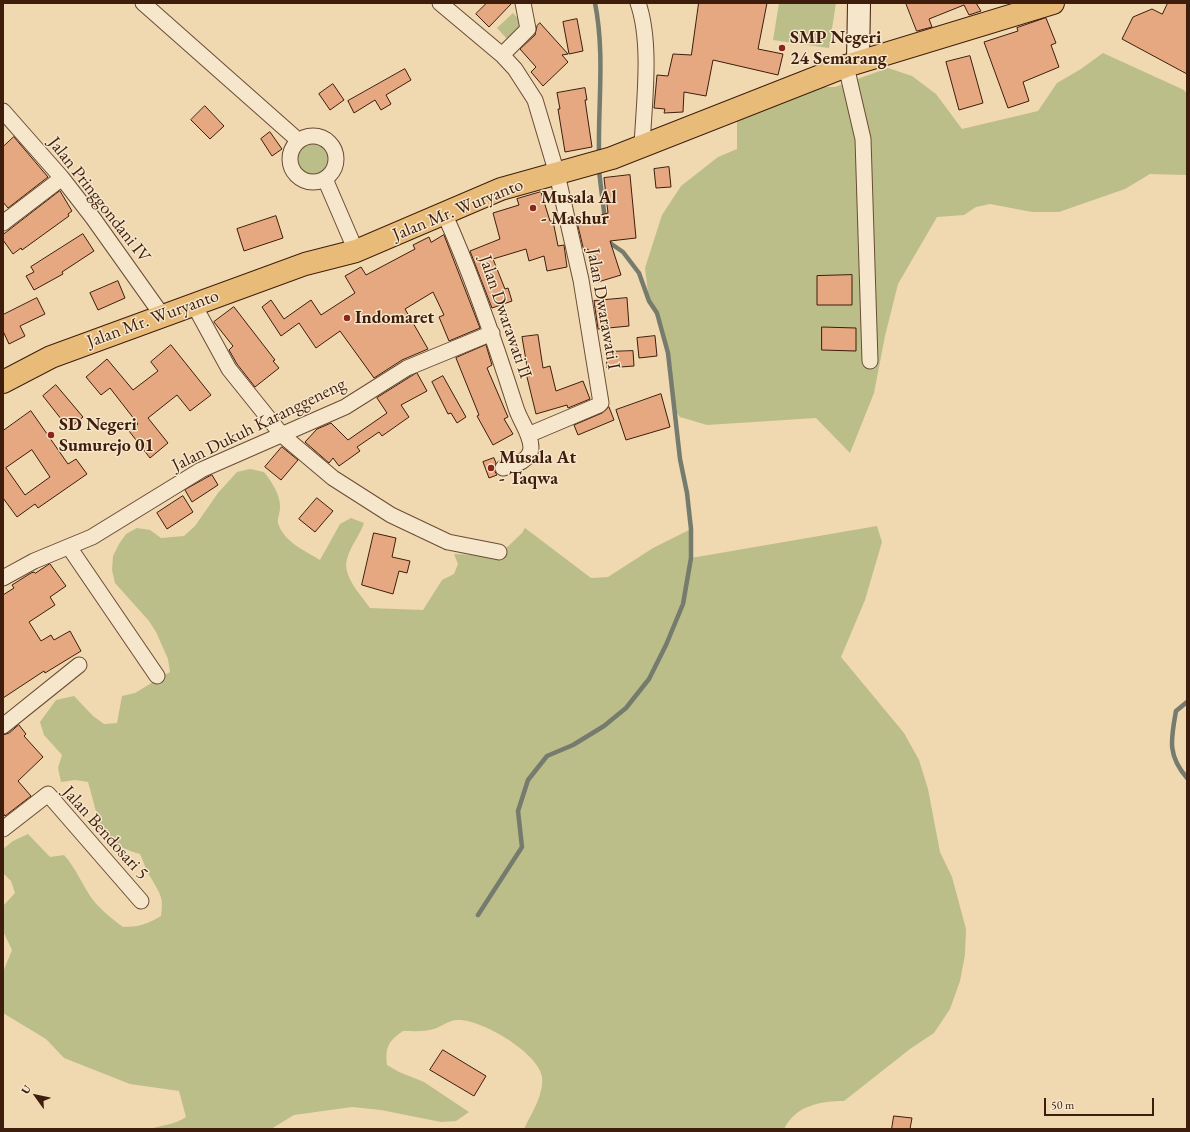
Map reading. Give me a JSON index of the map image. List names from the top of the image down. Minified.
{"streets":{"main road":["Jalan Mr. Wuryanto"],"street":["Jalan Pringgondani IV","Jalan Dwarawati I","Jalan Dwarawati II","Jalan Dukuh Karanggeneng","Jalan Bendosari 5"]},"crossings":[["Jalan Pringgondani IV","Jalan Mr. Wuryanto"],["Jalan Mr. Wuryanto","Jalan Dwarawati I"],["Jalan Mr. Wuryanto","Jalan Dwarawati II"],["Jalan Dwarawati I","Jalan Dwarawati II"],["Jalan Dwarawati II","Jalan Dukuh Karanggeneng"]],"places":["SMP Negeri 24 Semarang","Musala Al - Mashur","Indomaret","SD Negeri Sumurejo 01","Musala At - Taqwa"],"scale_bar":"50 m","north":"top left"}
